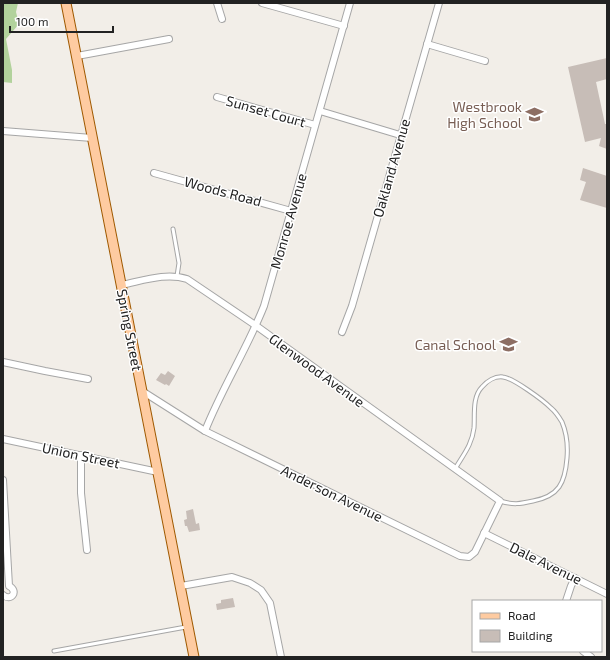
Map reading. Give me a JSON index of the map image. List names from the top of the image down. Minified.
{"streets":{"main road":["Spring Street"],"street":["Sunset Court","Oakland Avenue","Woods Road","Monroe Avenue","Glenwood Avenue","Union Street","Anderson Avenue","Dale Avenue"]},"crossings":[["Sunset Court","Monroe Avenue"],["Woods Road","Monroe Avenue"],["Monroe Avenue","Glenwood Avenue"],["Monroe Avenue","Anderson Avenue"],["Spring Street","Glenwood Avenue"],["Spring Street","Union Street"],["Spring Street","Anderson Avenue"],["Glenwood Avenue","Anderson Avenue"],["Anderson Avenue","Dale Avenue"]],"places":{"school or university":["Westbrook High School","Canal School"]},"legend":["Road","Building"],"scale_bar":"100 m"}
